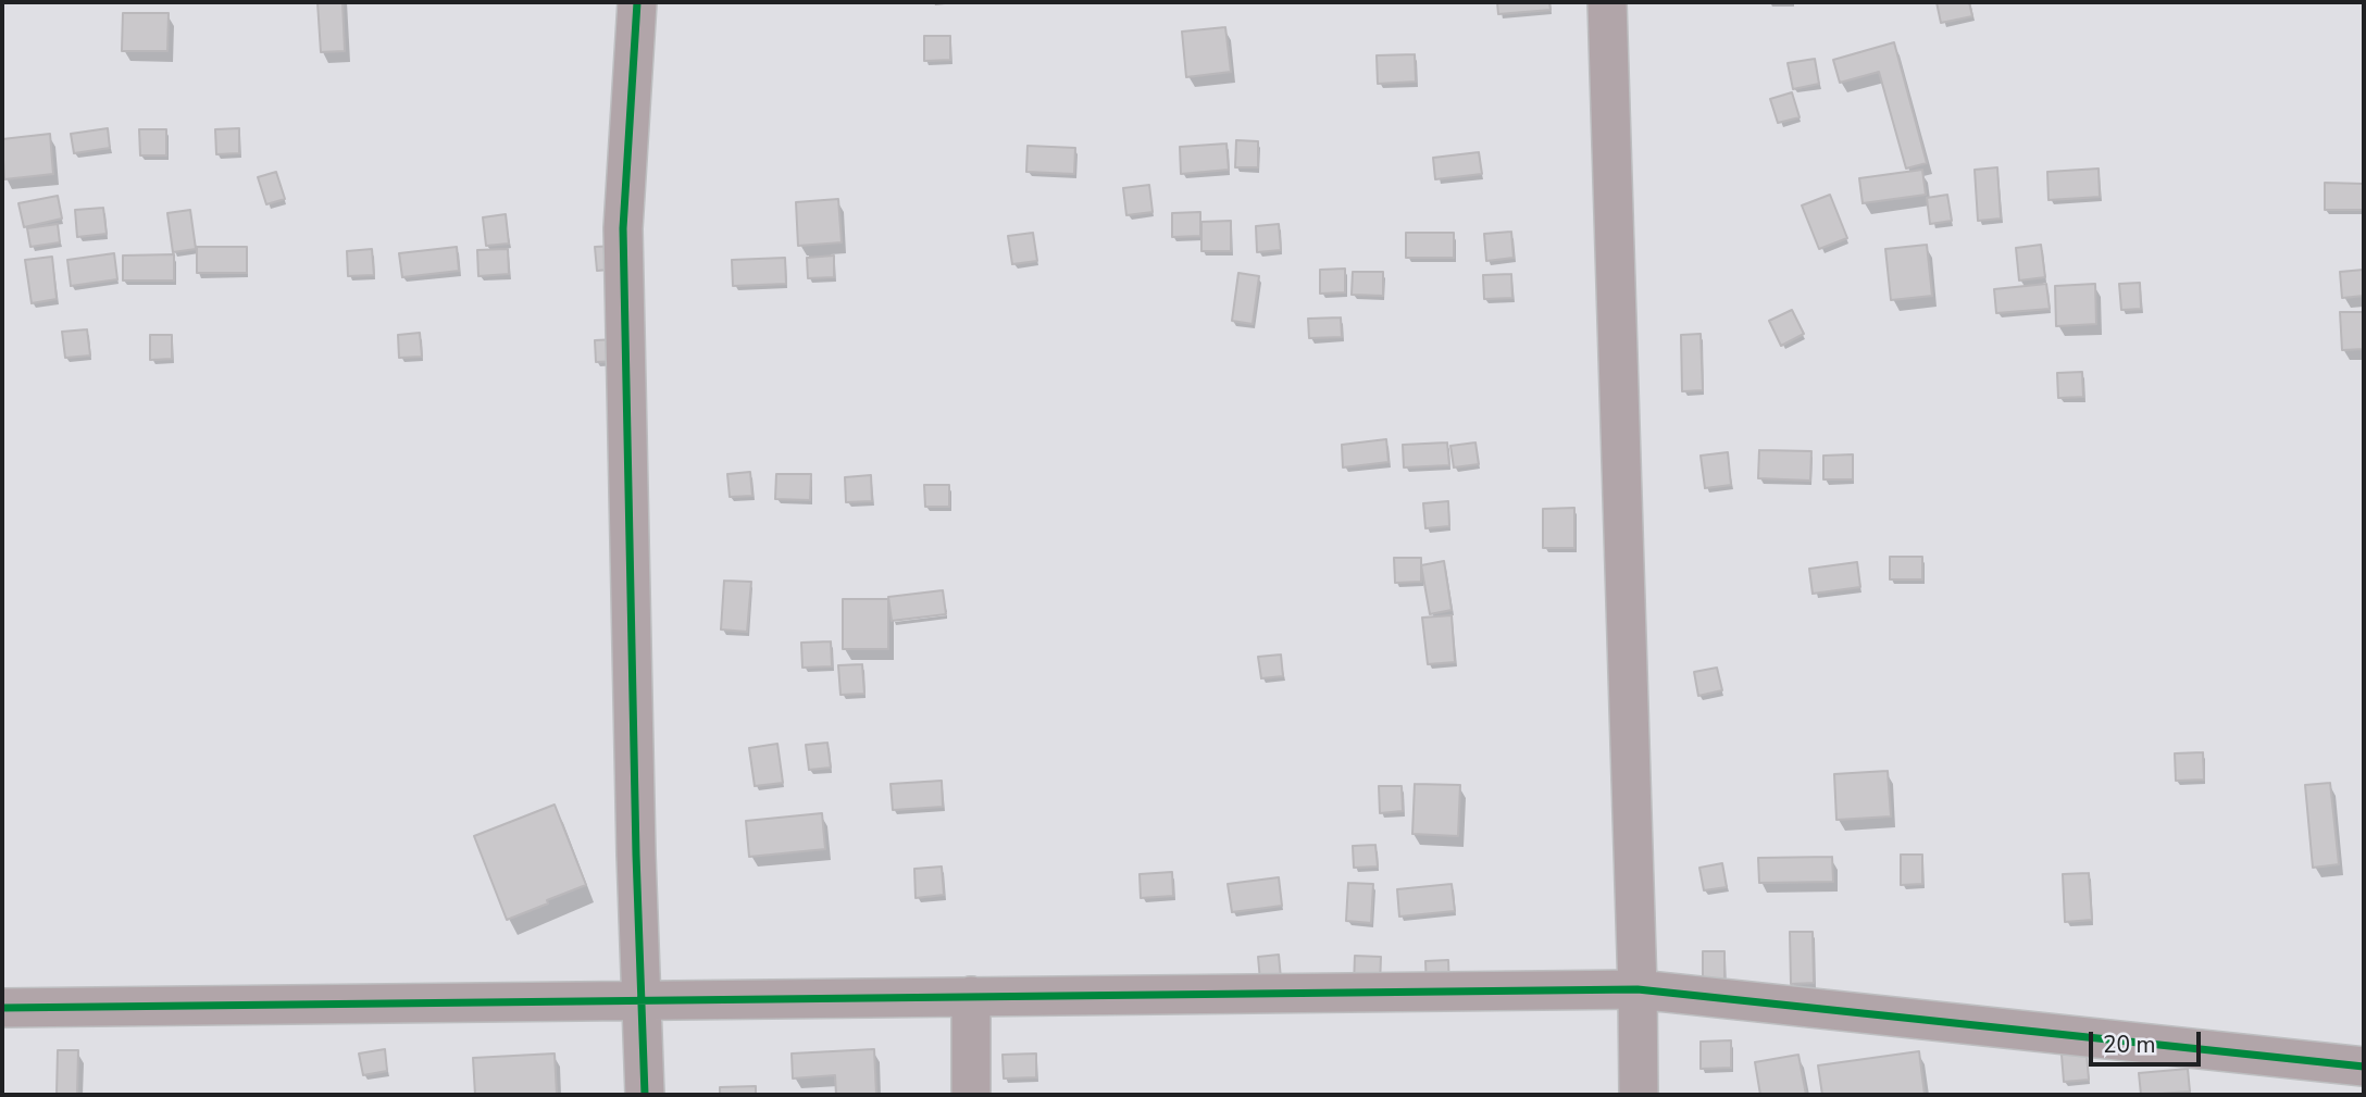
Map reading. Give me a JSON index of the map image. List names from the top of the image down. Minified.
{"scale_bar":"20 m"}
